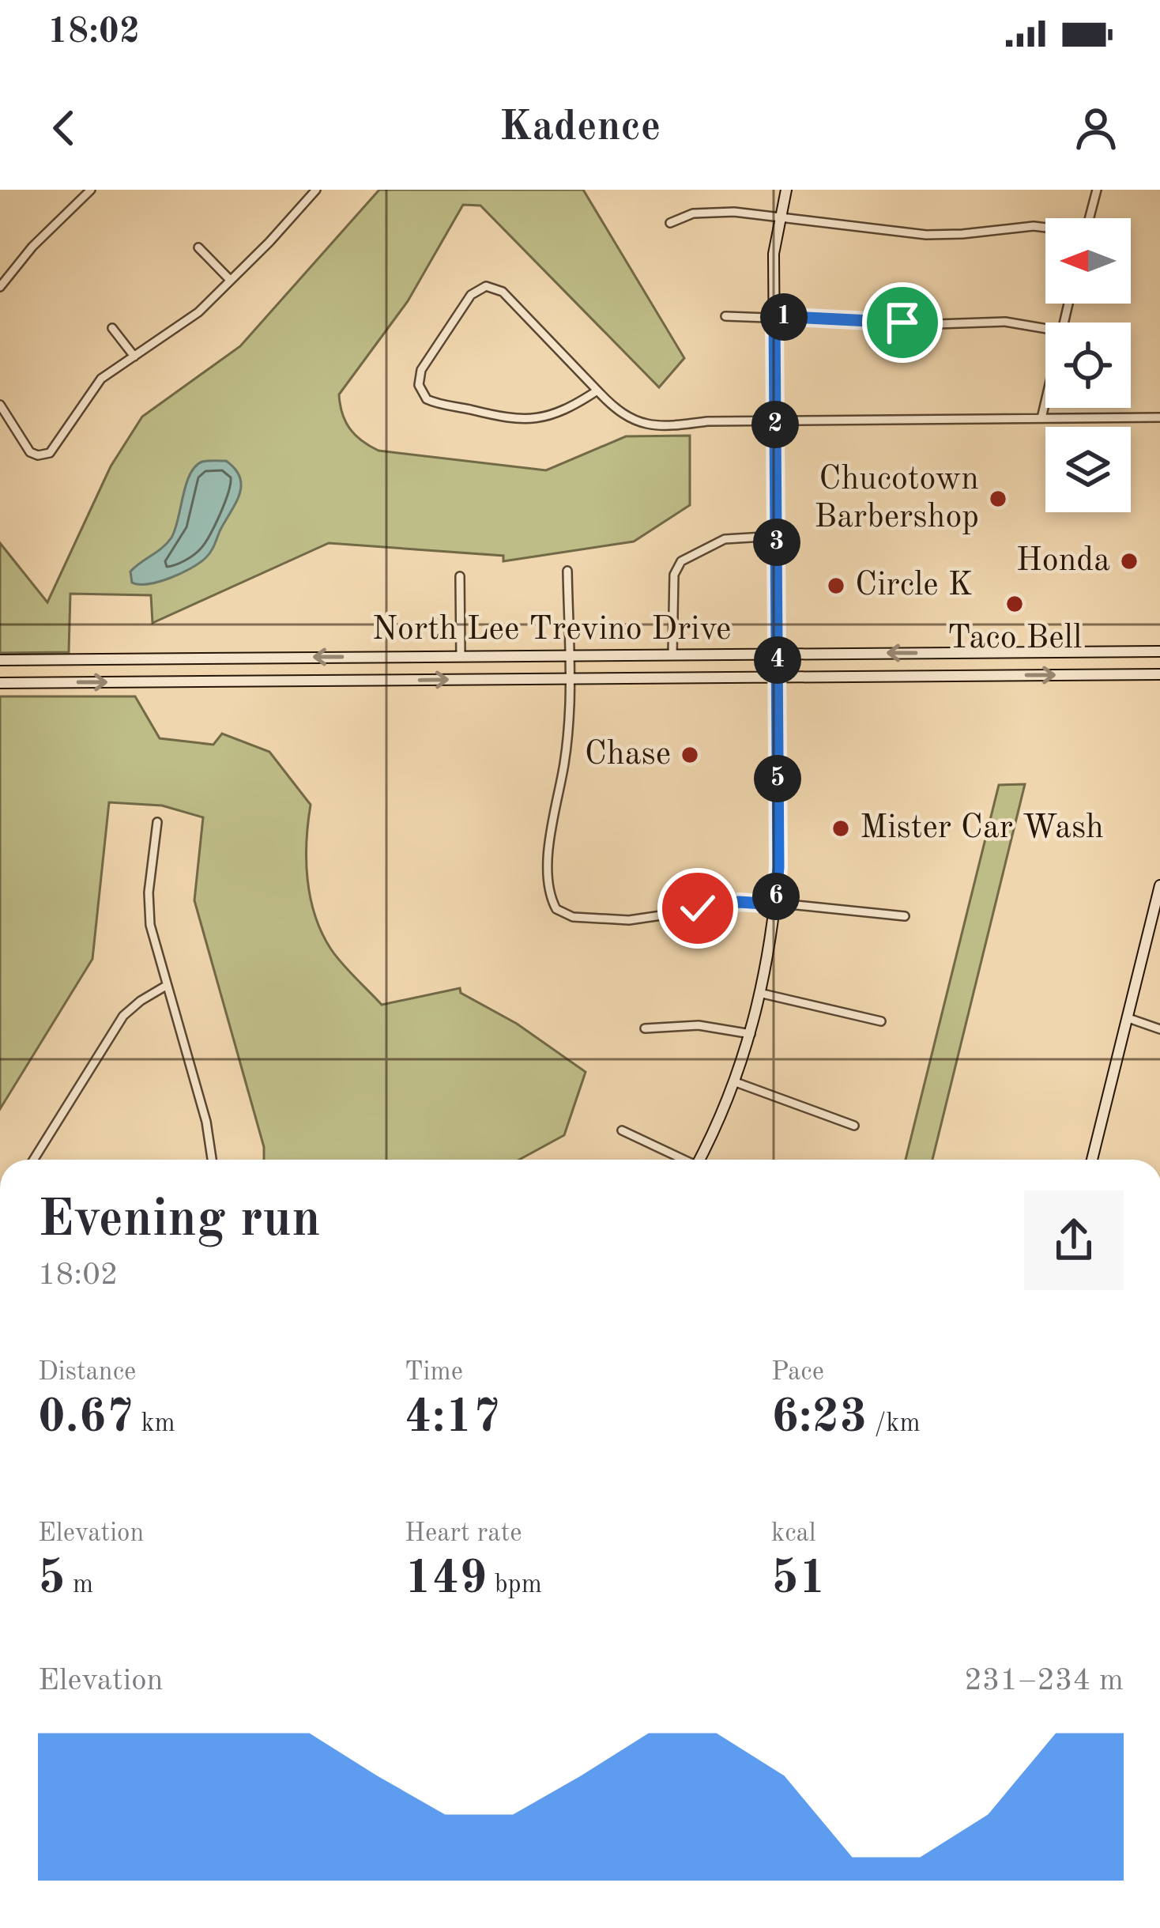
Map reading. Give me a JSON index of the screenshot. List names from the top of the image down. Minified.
{"streets":{"main road":["North Lee Trevino Drive"]},"places":["Chucotown Barbershop","Honda","Circle K","Taco Bell","Chase","Mister Car Wash"],"north":"left","page":{"status":"18:02","header":"Kadence","pins":["1","2","3","4","5","6"],"heading":["Evening run","18:02"],"stats":[["Distance","0.67 km"],["Time","4:17"],["Pace","6:23 /km"],["Elevation","5 m"],["Heart rate","149 bpm"],["kcal","51"]],"chart":["Elevation","231–234 m"]}}
